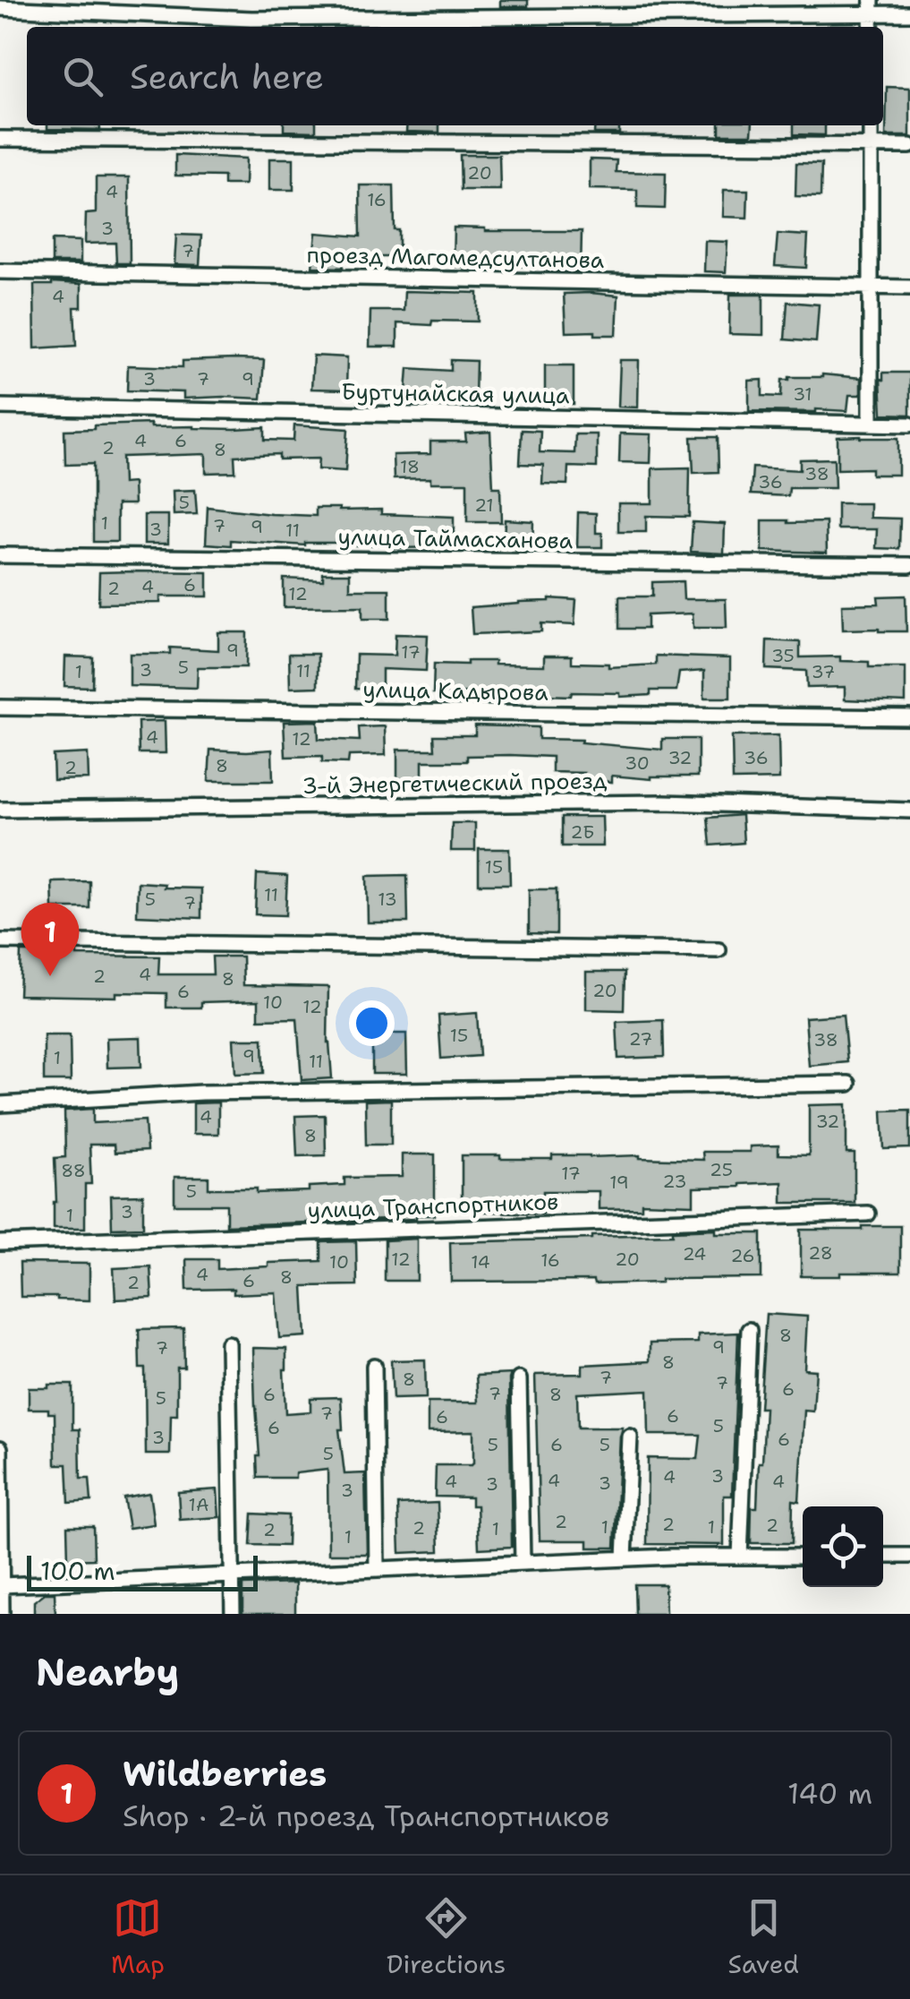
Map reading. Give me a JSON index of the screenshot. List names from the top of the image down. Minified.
{"streets":{"street":["проезд Магомедсултанова","Буртунайская улица","улица Таймасханова","улица Кадырова","3-й Энергетический проезд","улица Транспортников"]},"house_numbers":["20","4","16","3","7","4","3","7","9","31","4","6","2","8","18","38","36","5","21","1","7","9","3","11","6","4","2","12","9","17","35","5","3","11","1","37","4","12","32","36","30","8","2","2Б","15","11","5","13","7","4","2","8","20","6","10","12","15","27","38","9","1","11","4","32","8","25","88","17","23","19","5","3","1","28","24","26","12","20","16","10","14","4","8","6","2","8","9","7","8","7","8","7","6","7","6","8","5","7","6","6","5","6","3","6","5","6","5","5","3","4","4","4","4","3","3","3","1А","2","2","2","1","1","2","1","2","1"],"scale_bar":"100 m","page":{"search":"Search here","pins":"1","scale":"100 m","heading":"Nearby","list":[{"mark":"1","name":"Wildberries","note":"Shop · 2-й проезд Транспортников","value":"140 m"}],"nav":["Map","Directions","Saved"]}}
